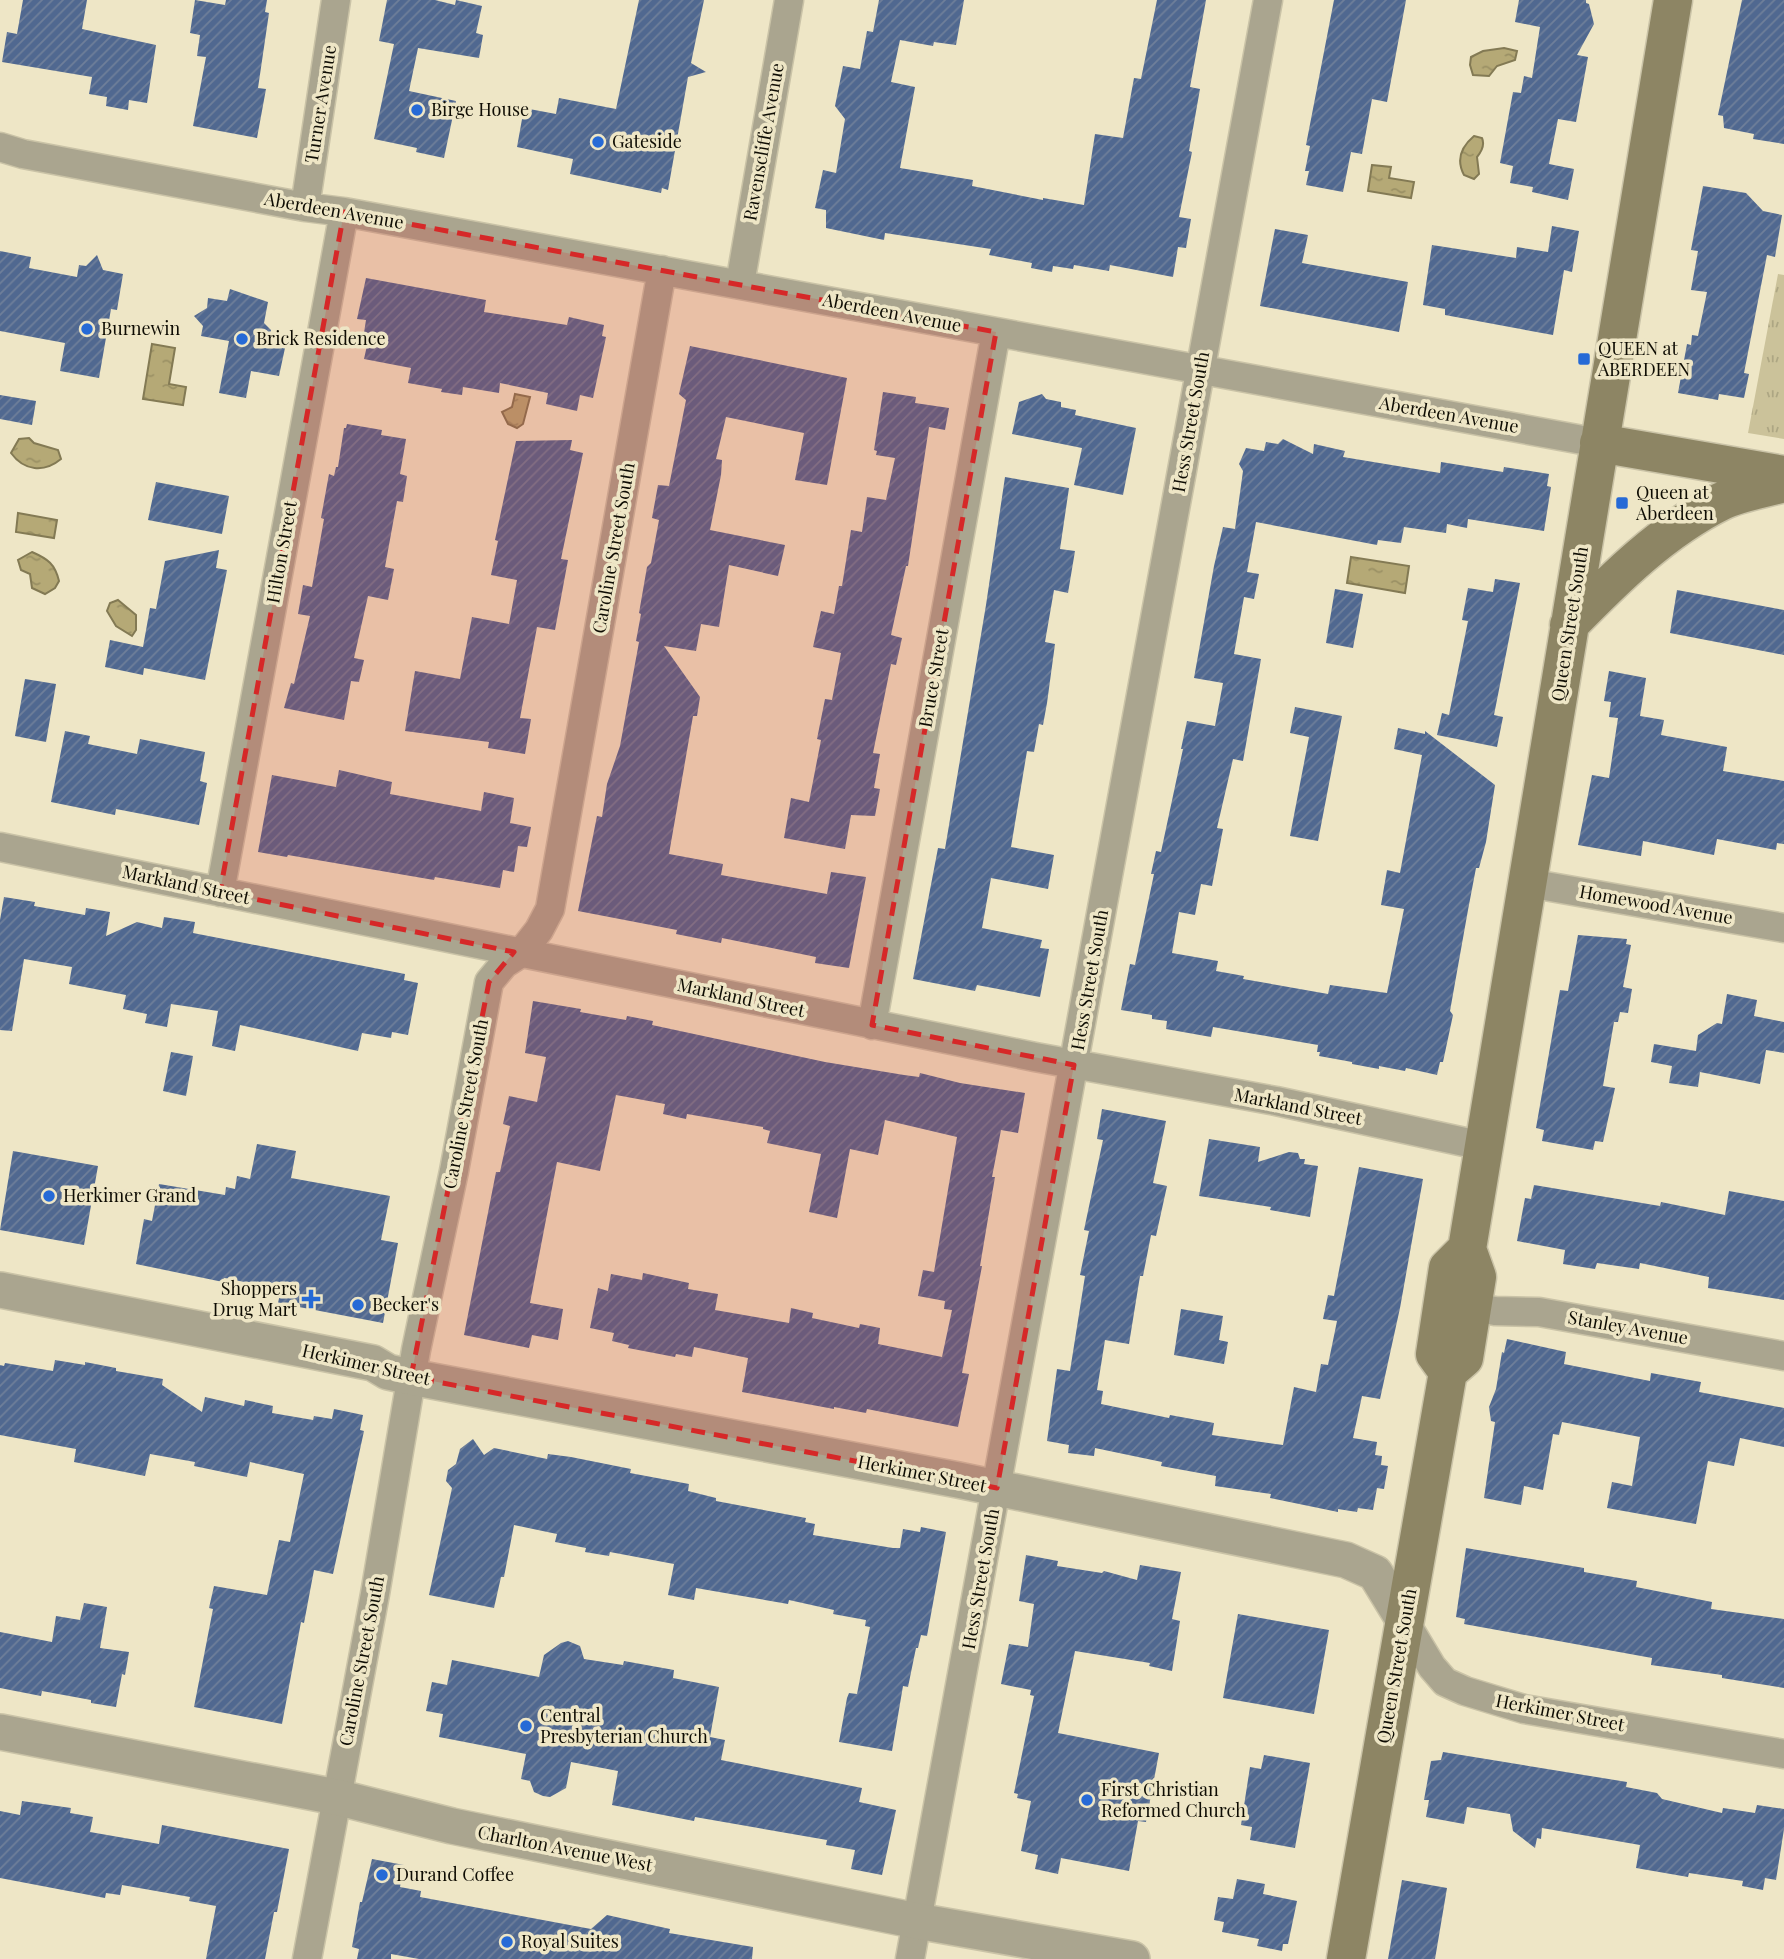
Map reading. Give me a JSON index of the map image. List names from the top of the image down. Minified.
{"streets":{"main road":["Aberdeen Avenue","Queen Street South"],"street":["Turner Avenue","Ravenscliffe Avenue","Hess Street South","Caroline Street South","Hilton Street","Bruce Street","Markland Street","Homewood Avenue","Stanley Avenue","Herkimer Street","Charlton Avenue West"]},"crossings":[["Turner Avenue","Aberdeen Avenue"],["Ravenscliffe Avenue","Aberdeen Avenue"],["Aberdeen Avenue","Hess Street South"],["Aberdeen Avenue","Caroline Street South"],["Aberdeen Avenue","Hilton Street"],["Aberdeen Avenue","Queen Street South"],["Aberdeen Avenue","Bruce Street"],["Hess Street South","Markland Street"],["Hess Street South","Herkimer Street"],["Hess Street South","Charlton Avenue West"],["Caroline Street South","Markland Street"],["Caroline Street South","Herkimer Street"],["Caroline Street South","Charlton Avenue West"],["Hilton Street","Markland Street"],["Queen Street South","Markland Street"],["Queen Street South","Homewood Avenue"],["Queen Street South","Stanley Avenue"],["Queen Street South","Herkimer Street"],["Bruce Street","Markland Street"]],"places":{"other":["Birge House","Gateside","Burnewin","Brick Residence","Herkimer Grand","Becker's","Central Presbyterian Church","First Christian Reformed Church","Durand Coffee","Royal Suites"],"transit":["QUEEN at ABERDEEN","Queen at Aberdeen"],"health":["Shoppers Drug Mart"]}}
